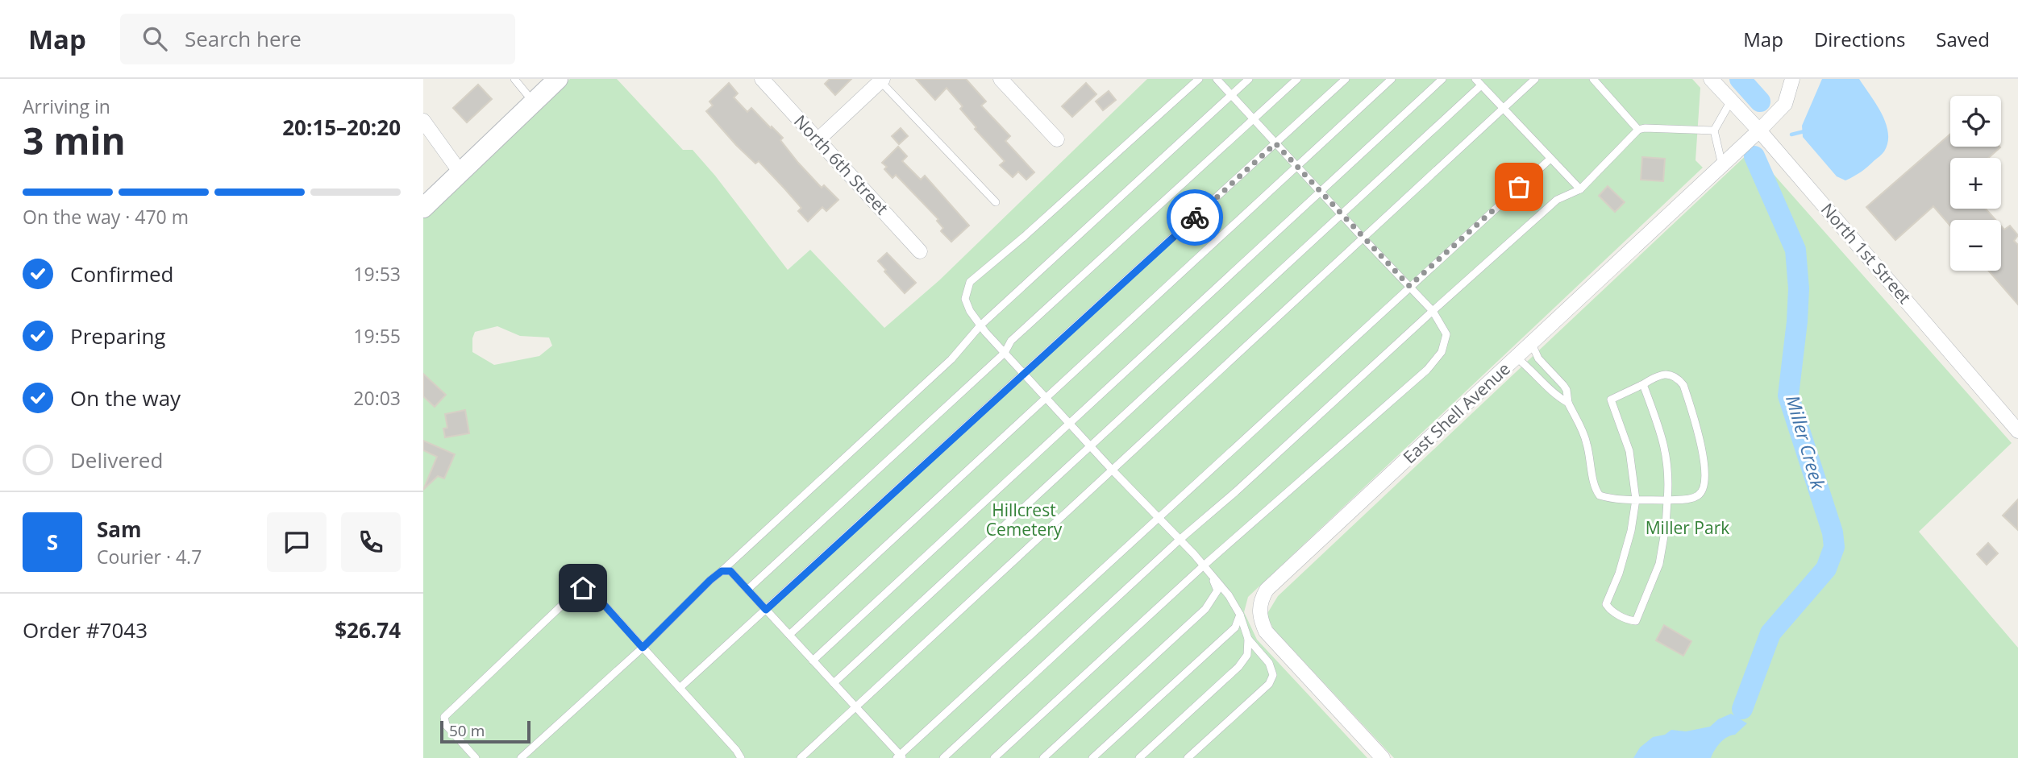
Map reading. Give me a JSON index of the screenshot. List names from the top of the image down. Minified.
{"streets":{"street":["North 6th Street","North 1st Street","East Shell Avenue"]},"crossings":[["North 1st Street","East Shell Avenue"]],"water":["Miller Creek"],"parks":["Hillcrest Cemetery","Miller Park"],"scale_bar":"50 m","page":{"header":"Map","search":"Search here","nav":["Map","Directions","Saved"],"heading":["3 min","Arriving in","20:15–20:20"],"panel":["Sam","Courier · 4.7","Order #7043","$26.74"],"map_buttons":["+","−"],"bar":"On the way · 470 m","list":[["Confirmed","19:53"],["Preparing","19:55"],["On the way","20:03"],"Delivered"],"round":"S","scale":"50 m"}}
